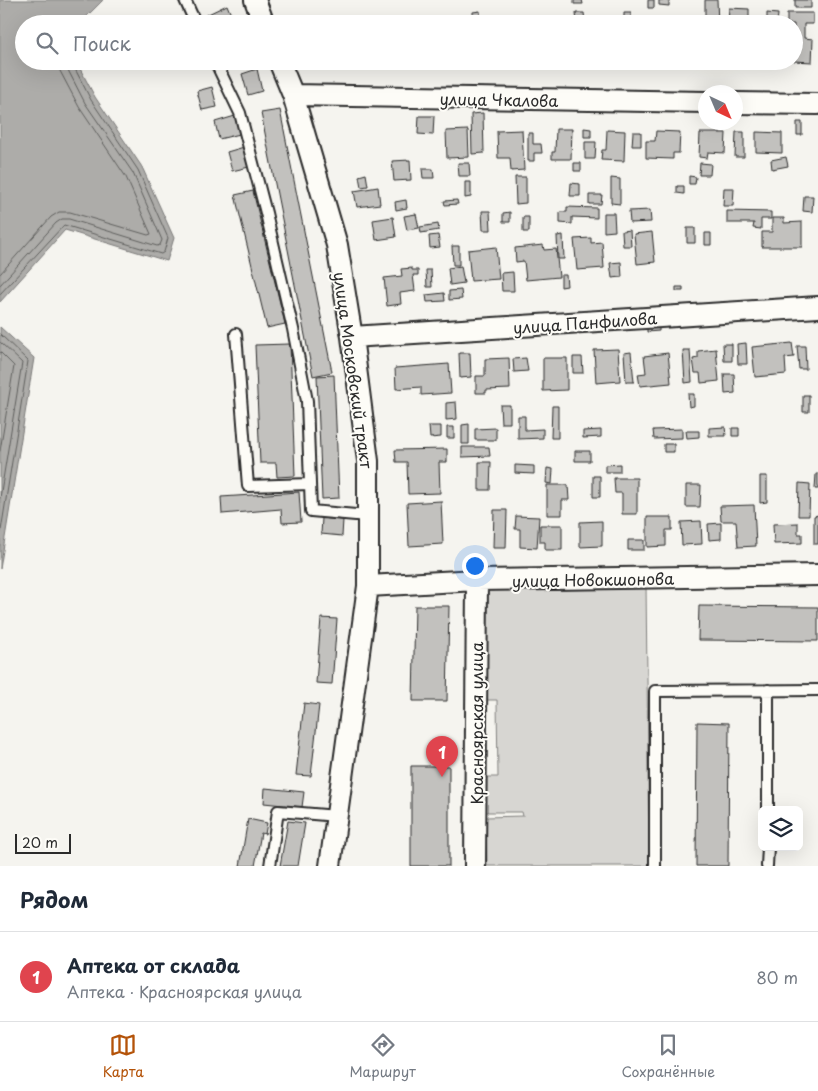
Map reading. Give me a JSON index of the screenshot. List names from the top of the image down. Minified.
{"streets":{"street":["улица Чкалова","улица Панфилова","улица Московский тракт","улица Новокшонова","Красноярская улица"]},"crossings":[["улица Чкалова","улица Московский тракт"],["улица Панфилова","улица Московский тракт"],["улица Московский тракт","улица Новокшонова"],["улица Новокшонова","Красноярская улица"]],"scale_bar":"20 m","north":"bottom right","page":{"search":"Поиск","pins":"1","scale":"20 m","heading":"Рядом","list":[{"mark":"1","name":"Аптека от склада","note":"Аптека · Красноярская улица","value":"80 m"}],"nav":["Карта","Маршрут","Сохранённые"]}}
